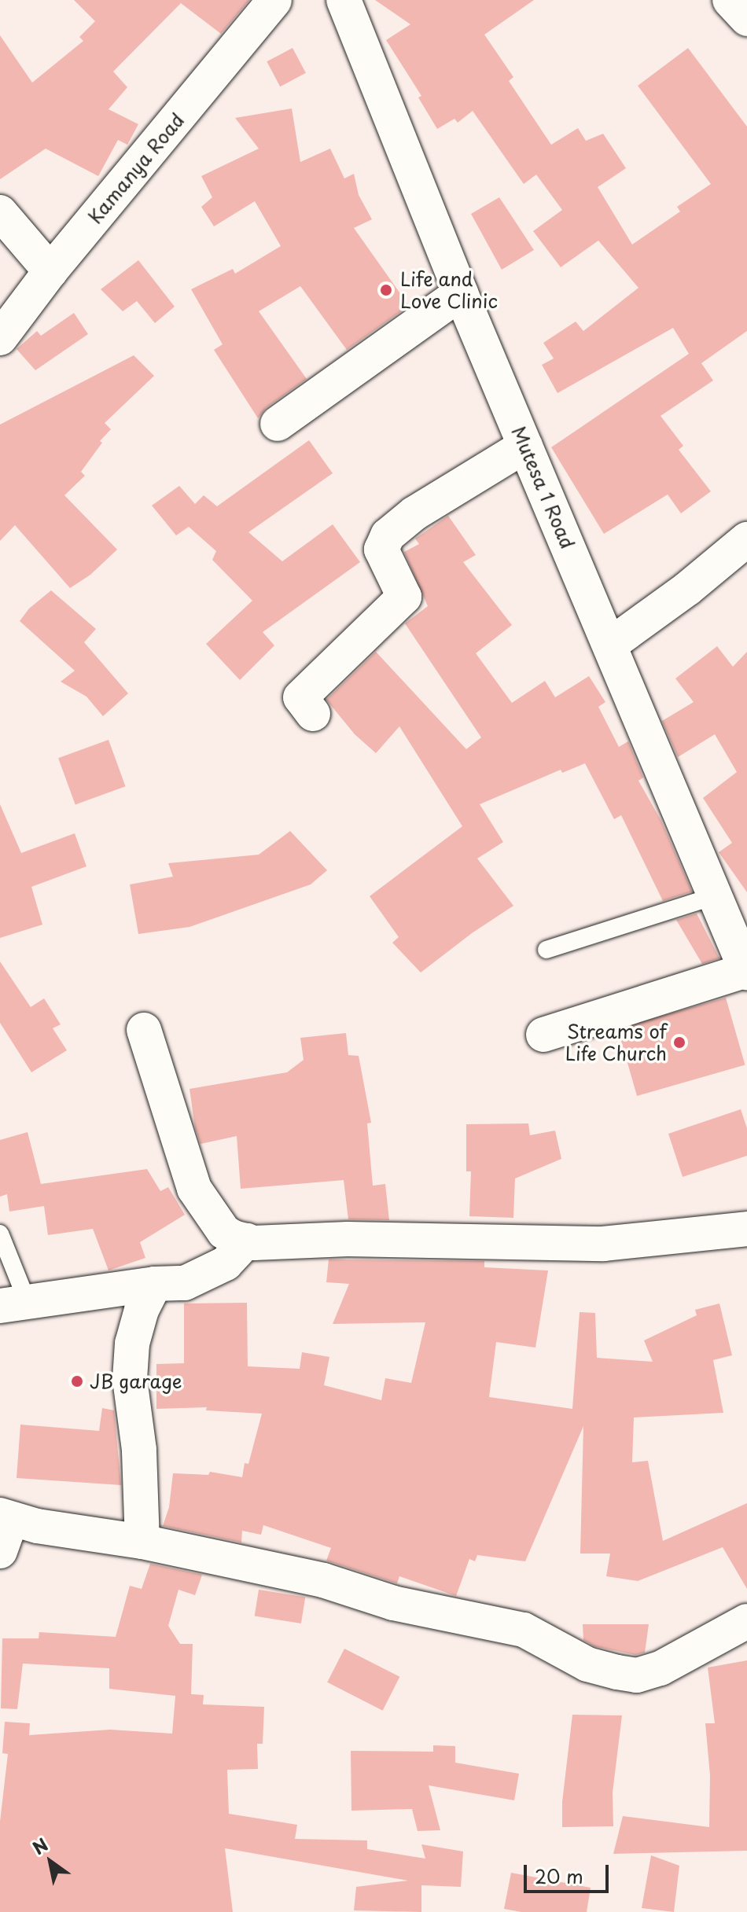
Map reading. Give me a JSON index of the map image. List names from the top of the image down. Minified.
{"streets":{"street":["Kamanya Road","Mutesa 1 Road"]},"places":["Life and Love Clinic","Streams of Life Church","JB garage"],"scale_bar":"20 m","north":"top left"}
